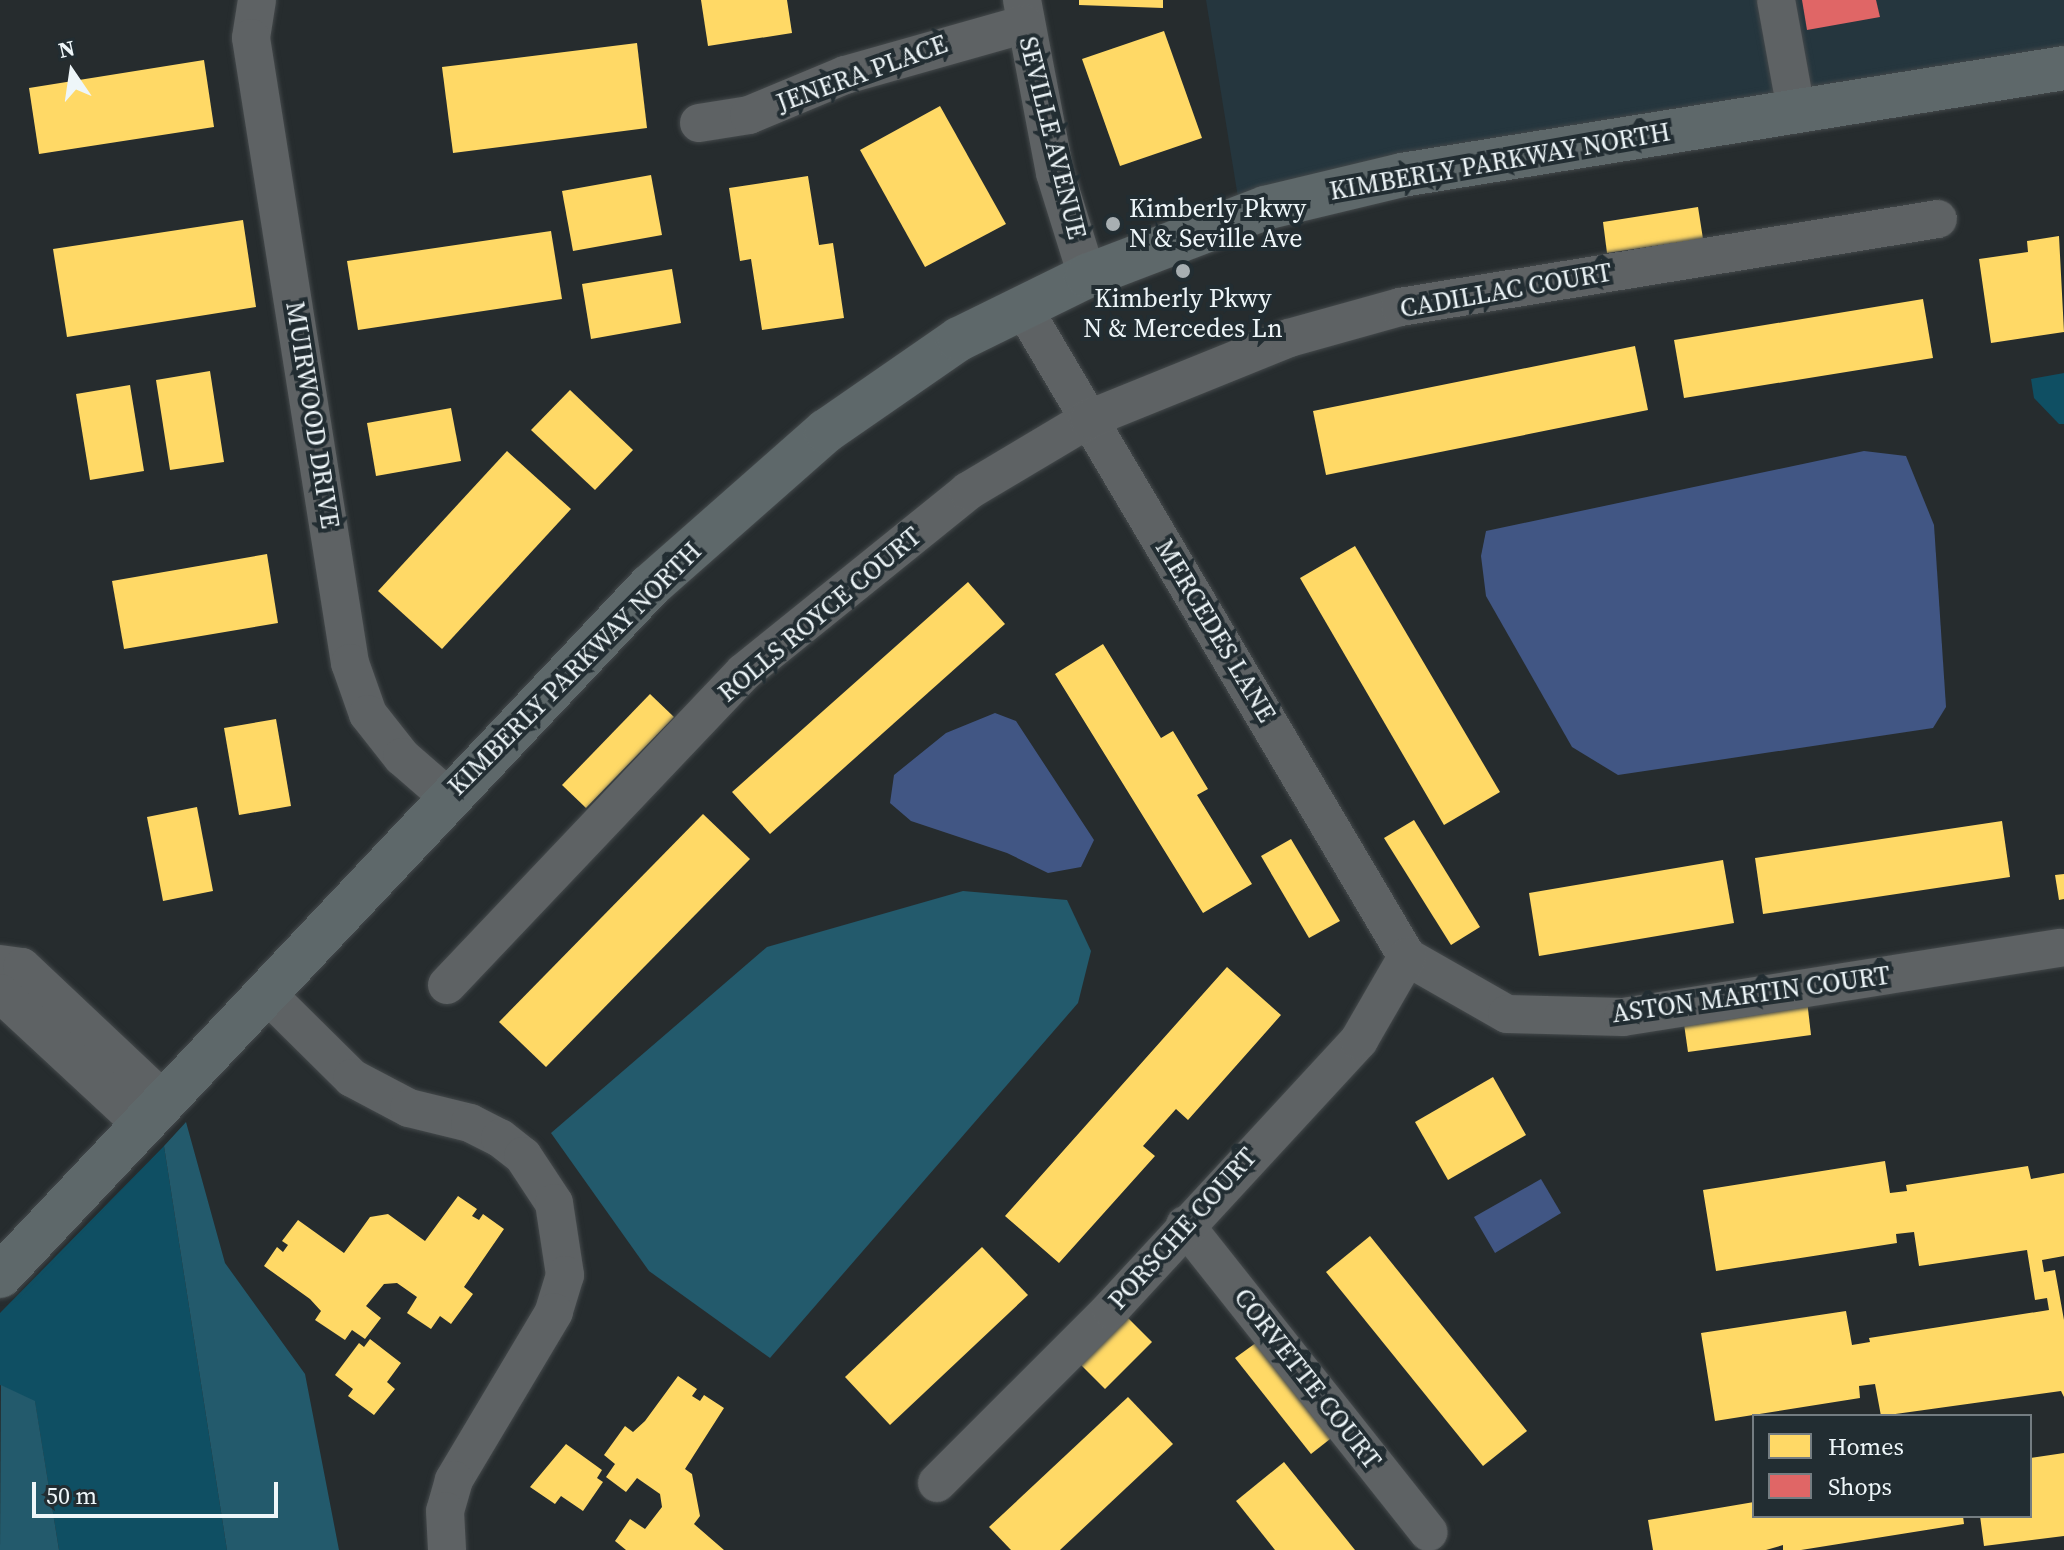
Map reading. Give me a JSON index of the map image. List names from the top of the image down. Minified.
{"streets":{"street":["JENERA PLACE","SEVILLE AVENUE","KIMBERLY PARKWAY NORTH","CADILLAC COURT","MUIRWOOD DRIVE","ROLLS ROYCE COURT","MERCEDES LANE","ASTON MARTIN COURT","PORSCHE COURT","CORVETTE COURT"]},"crossings":[["JENERA PLACE","SEVILLE AVENUE"],["SEVILLE AVENUE","KIMBERLY PARKWAY NORTH"],["KIMBERLY PARKWAY NORTH","MUIRWOOD DRIVE"],["KIMBERLY PARKWAY NORTH","MERCEDES LANE"],["CADILLAC COURT","ROLLS ROYCE COURT"],["CADILLAC COURT","MERCEDES LANE"],["ROLLS ROYCE COURT","MERCEDES LANE"],["MERCEDES LANE","ASTON MARTIN COURT"],["MERCEDES LANE","PORSCHE COURT"],["ASTON MARTIN COURT","PORSCHE COURT"],["PORSCHE COURT","CORVETTE COURT"]],"places":["Kimberly Pkwy N & Seville Ave","Kimberly Pkwy N & Mercedes Ln"],"legend":["Homes","Shops"],"scale_bar":"50 m","north":"top"}
